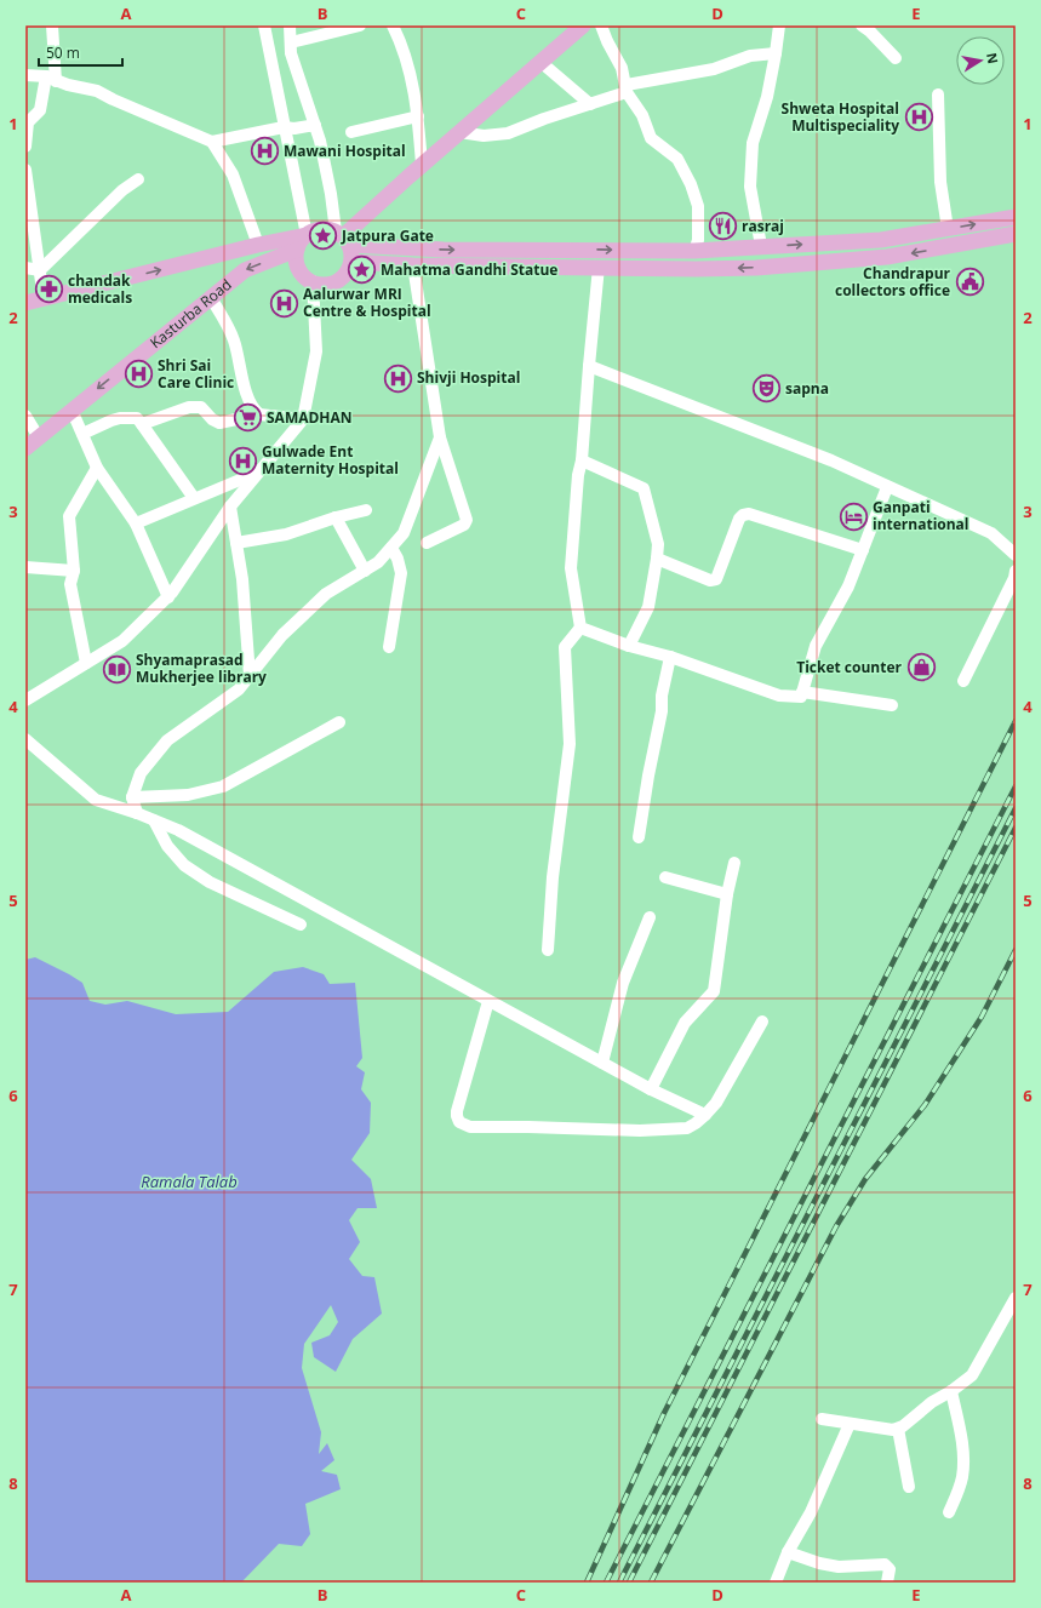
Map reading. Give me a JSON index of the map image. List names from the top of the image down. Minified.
{"streets":{"main road":["Kasturba Road"]},"water":["Ramala Talab"],"places":{"hospital":["Shweta Hospital Multispeciality","Mawani Hospital","Aalurwar MRI Centre & Hospital","Shri Sai Care Clinic","Shivji Hospital","Gulwade Ent Maternity Hospital"],"restaurant":["rasraj"],"place":["Jatpura Gate","Mahatma Gandhi Statue"],"public building":["Chandrapur collectors office"],"pharmacy":["chandak medicals"],"theatre":["sapna"],"supermarket":["SAMADHAN"],"hotel":["Ganpati international"],"shop":["Ticket counter"],"library":["Shyamaprasad Mukherjee library"]},"scale_bar":"50 m","north":"right","grid":{"columns":["A","B","C","D","E"],"rows":["1","2","3","4","5","6","7","8"]}}
